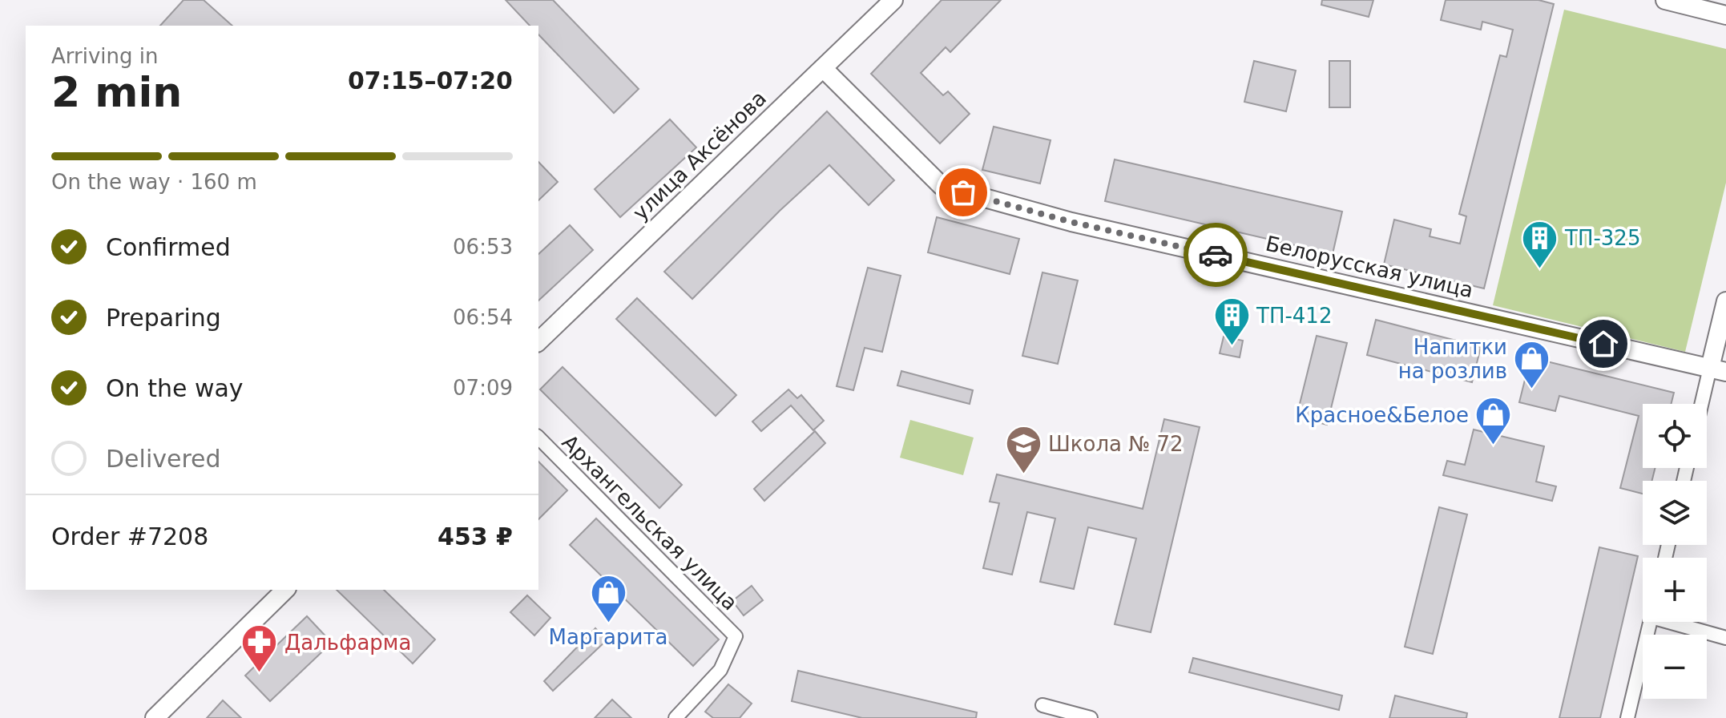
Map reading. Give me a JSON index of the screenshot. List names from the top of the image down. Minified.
{"streets":{"street":["улица Аксёнова","Белорусская улица","Архангельская улица"]},"crossings":[["улица Аксёнова","Белорусская улица"]],"places":{"building":["ТП-325","ТП-412"],"shop":["Напитки на розлив","Красное&Белое","Маргарита"],"school or university":["Школа № 72"],"pharmacy":["Дальфарма"]},"page":{"heading":["2 min","Arriving in","07:15–07:20"],"panel":["Order #7208","453 ₽"],"bar":"On the way · 160 m","list":[["Confirmed","06:53"],["Preparing","06:54"],["On the way","07:09"],"Delivered"],"map_buttons":["+","−"]}}
